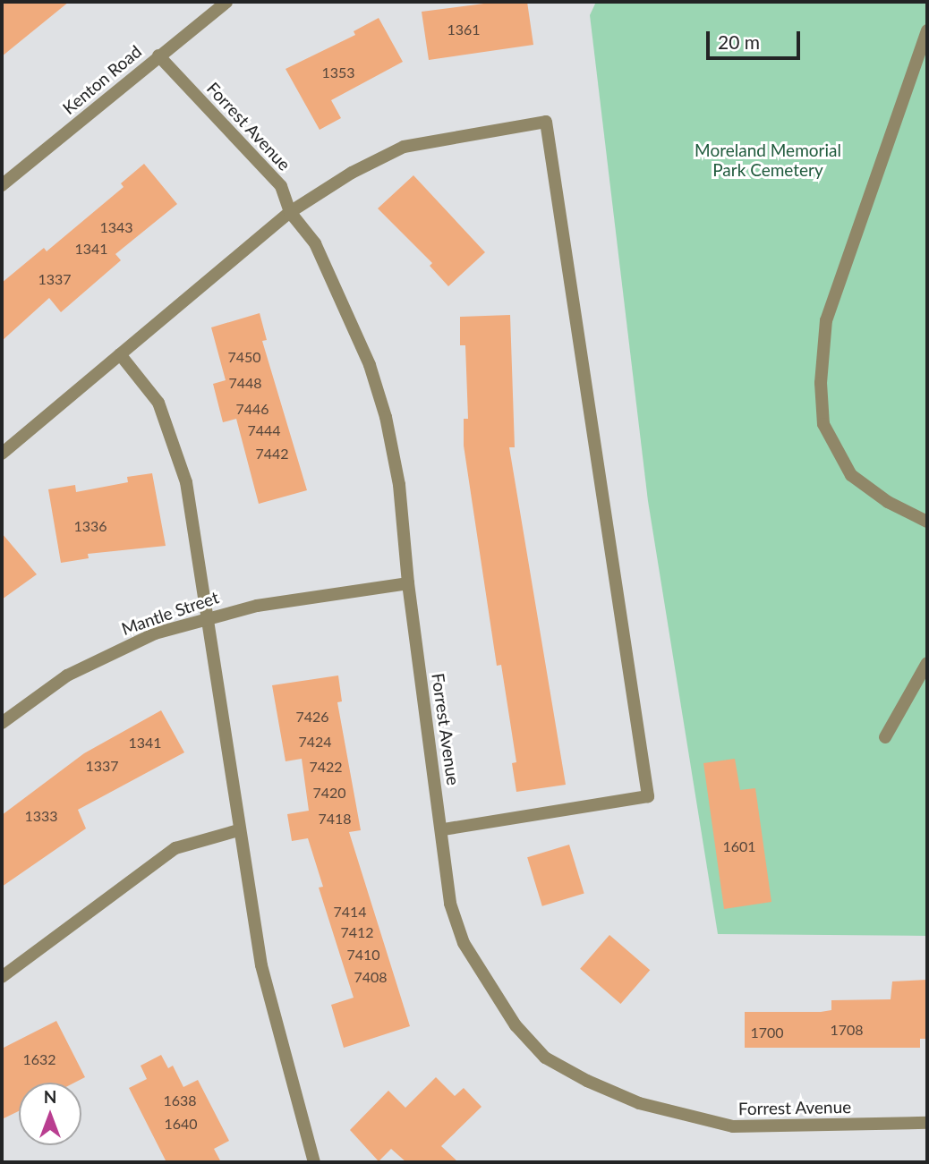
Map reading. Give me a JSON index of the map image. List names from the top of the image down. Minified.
{"streets":{"street":["Kenton Road","Forrest Avenue","Mantle Street"]},"crossings":[["Kenton Road","Forrest Avenue"],["Forrest Avenue","Mantle Street"]],"parks":["Moreland Memorial Park Cemetery"],"house_numbers":["1361","1353","1343","1341","1337","7450","7448","7446","7444","7442","1336","7426","7424","1341","1337","7422","7420","1333","7418","1601","7414","7412","7410","7408","1708","1700","1632","1638","1640"],"scale_bar":"20 m","north":"top"}
